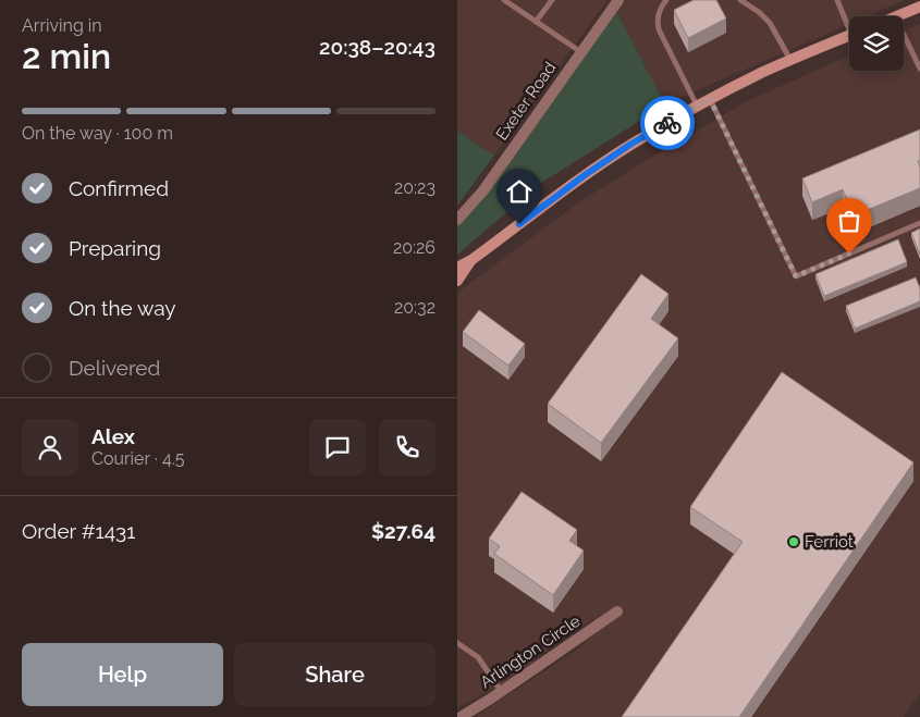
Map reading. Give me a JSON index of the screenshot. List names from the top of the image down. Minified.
{"streets":{"street":["Exeter Road","Arlington Circle"]},"places":["Ferriot"],"page":{"heading":["2 min","Arriving in","20:38–20:43"],"panel":["Alex","Courier · 4.5","Order #1431","$27.64"],"bar":"On the way · 100 m","list":[["Confirmed","20:23"],["Preparing","20:26"],["On the way","20:32"],"Delivered"],"buttons":["Help","Share"]}}
